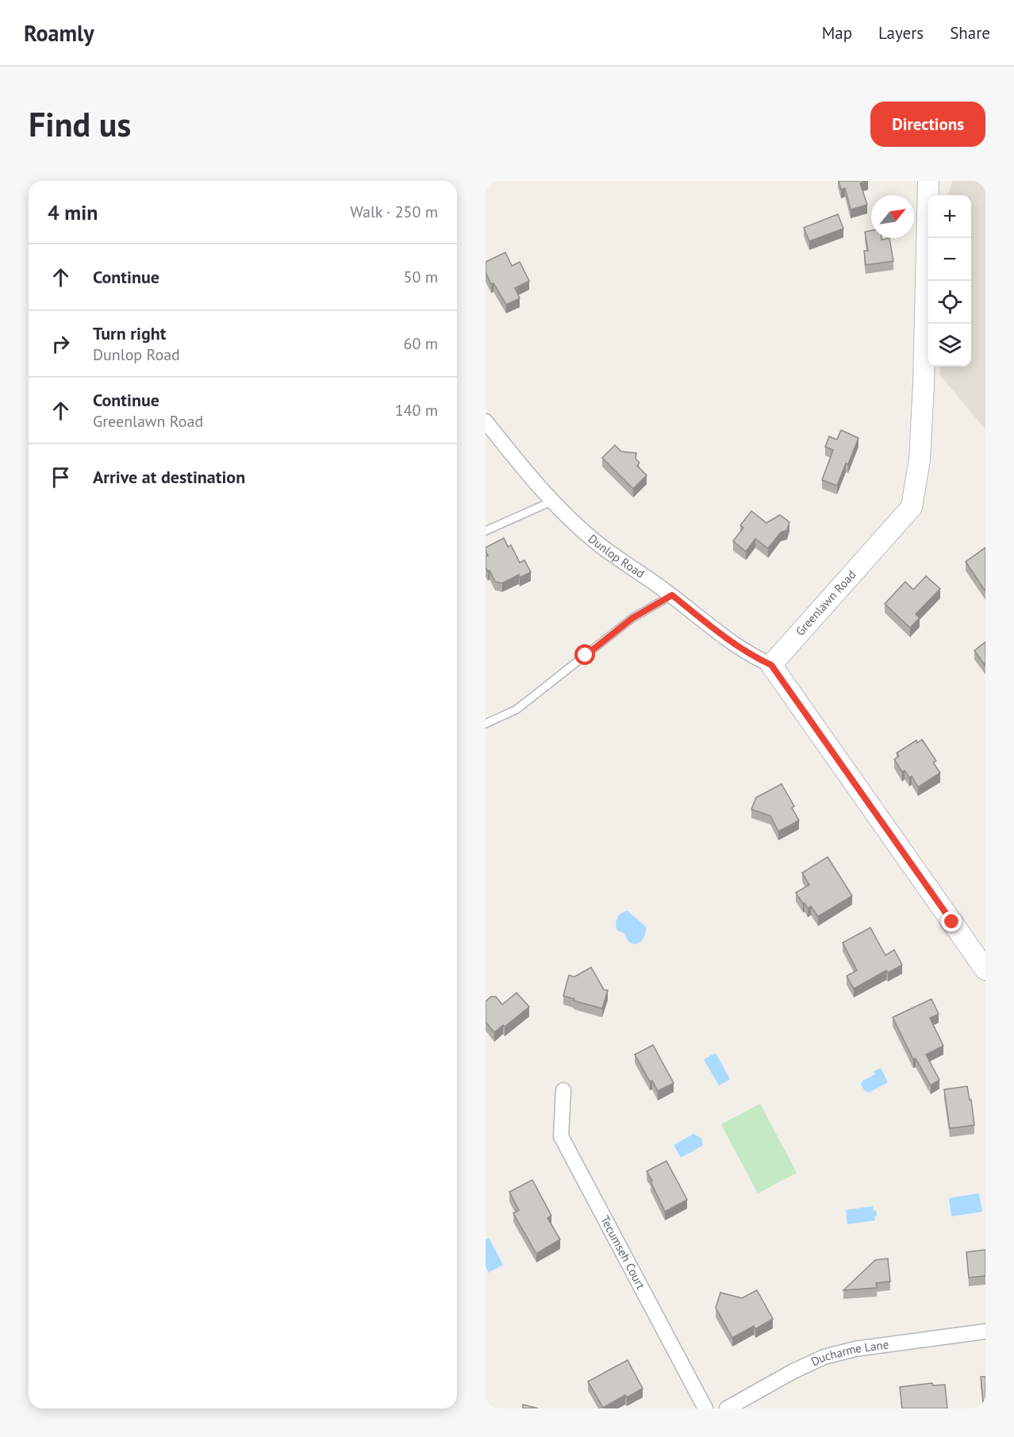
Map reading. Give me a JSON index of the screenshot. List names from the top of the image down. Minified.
{"streets":{"main road":["Greenlawn Road"],"street":["Dunlop Road","Tecumseh Court","Ducharme Lane"]},"crossings":[["Dunlop Road","Greenlawn Road"]],"north":"top right","page":{"header":"Roamly","nav":["Map","Layers","Share"],"buttons":"Directions","title":"Find us","heading":["4 min","Walk · 250 m"],"map_buttons":["+","−"],"list":[["Continue","50 m"],["Turn right","Dunlop Road","60 m"],["Continue","Greenlawn Road","140 m"],"Arrive at destination"]}}
